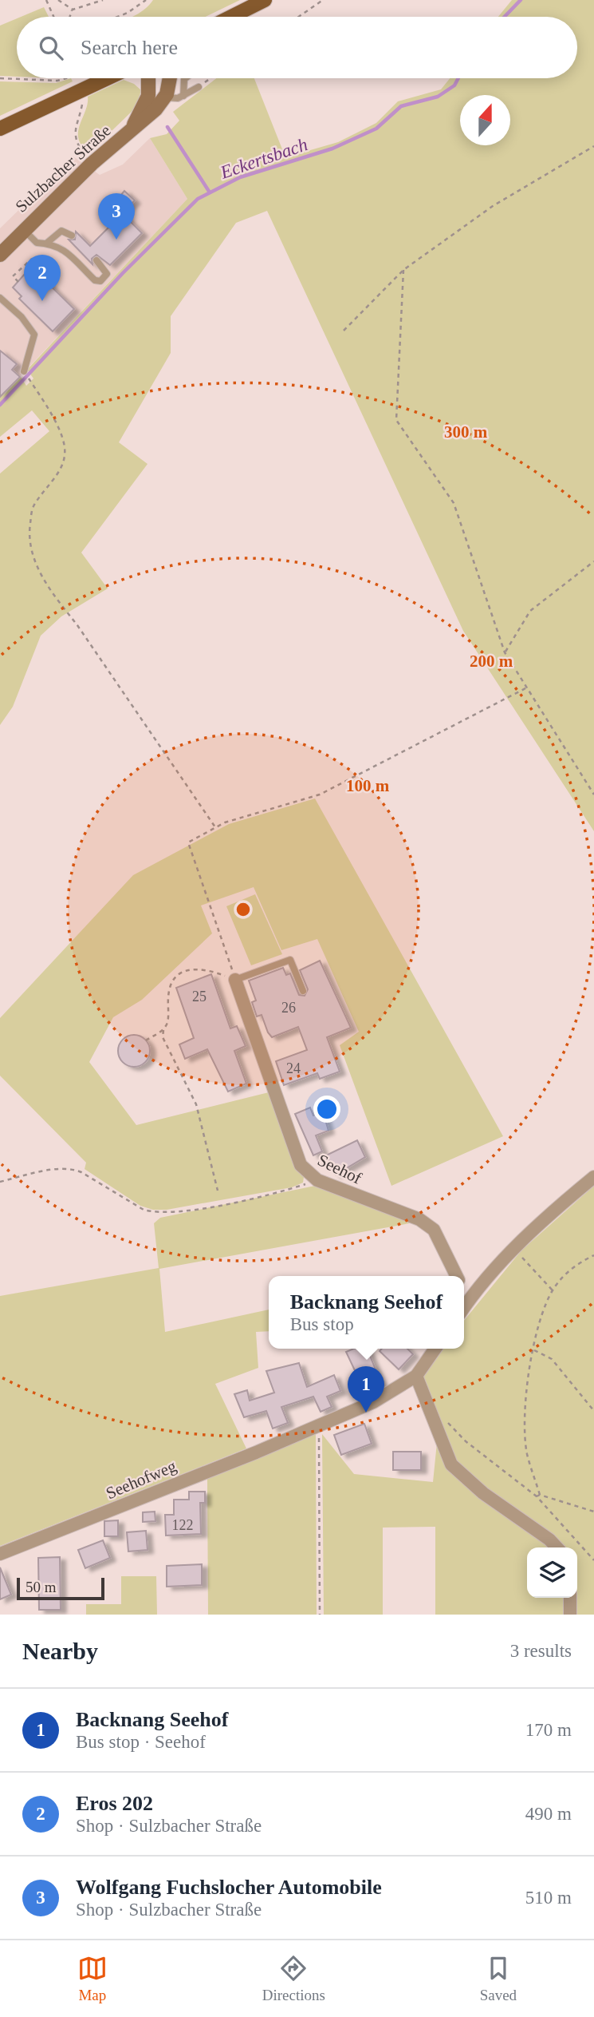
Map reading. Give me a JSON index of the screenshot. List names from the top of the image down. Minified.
{"streets":{"street":["Sulzbacher Straße","Seehof","Seehofweg"]},"water":["Eckertsbach"],"house_numbers":["25","26","24","122"],"scale_bar":"50 m","north":"top","page":{"search":"Search here","pins":["3","2","1"],"popup":["Backnang Seehof","Bus stop"],"scale":"50 m","heading":["Nearby","3 results"],"list":[{"mark":"1","name":"Backnang Seehof","note":"Bus stop · Seehof","value":"170 m"},{"mark":"2","name":"Eros 202","note":"Shop · Sulzbacher Straße","value":"490 m"},{"mark":"3","name":"Wolfgang Fuchslocher Automobile","note":"Shop · Sulzbacher Straße","value":"510 m"}],"nav":["Map","Directions","Saved"]},"rings":["300 m","200 m","100 m"]}
